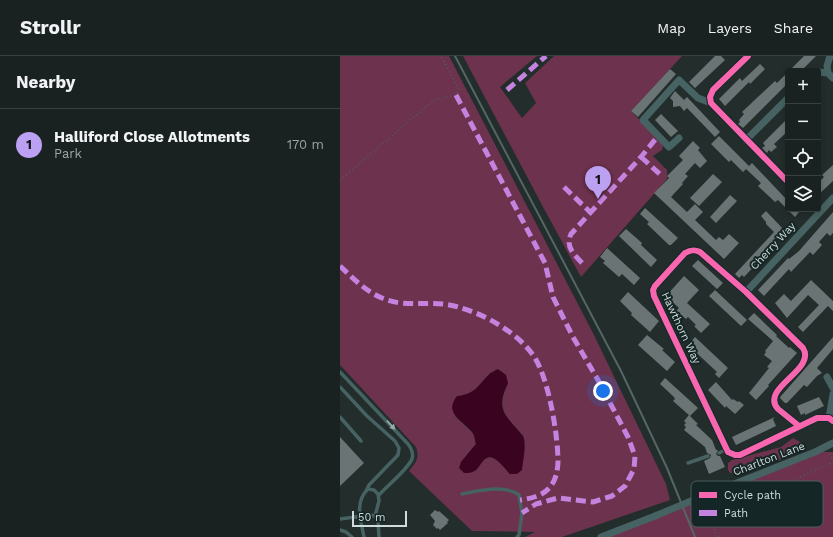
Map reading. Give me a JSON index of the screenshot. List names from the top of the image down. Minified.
{"streets":{"street":["Cherry Way","Hawthorn Way","Charlton Lane"]},"crossings":[["Cherry Way","Hawthorn Way"]],"legend":["Cycle path","Path"],"scale_bar":"50 m","page":{"header":"Strollr","nav":["Map","Layers","Share"],"heading":"Nearby","map_buttons":["+","−"],"list":[{"mark":"1","name":"Halliford Close Allotments","note":"Park","value":"170 m"}],"pins":"1","scale":"50 m"}}
